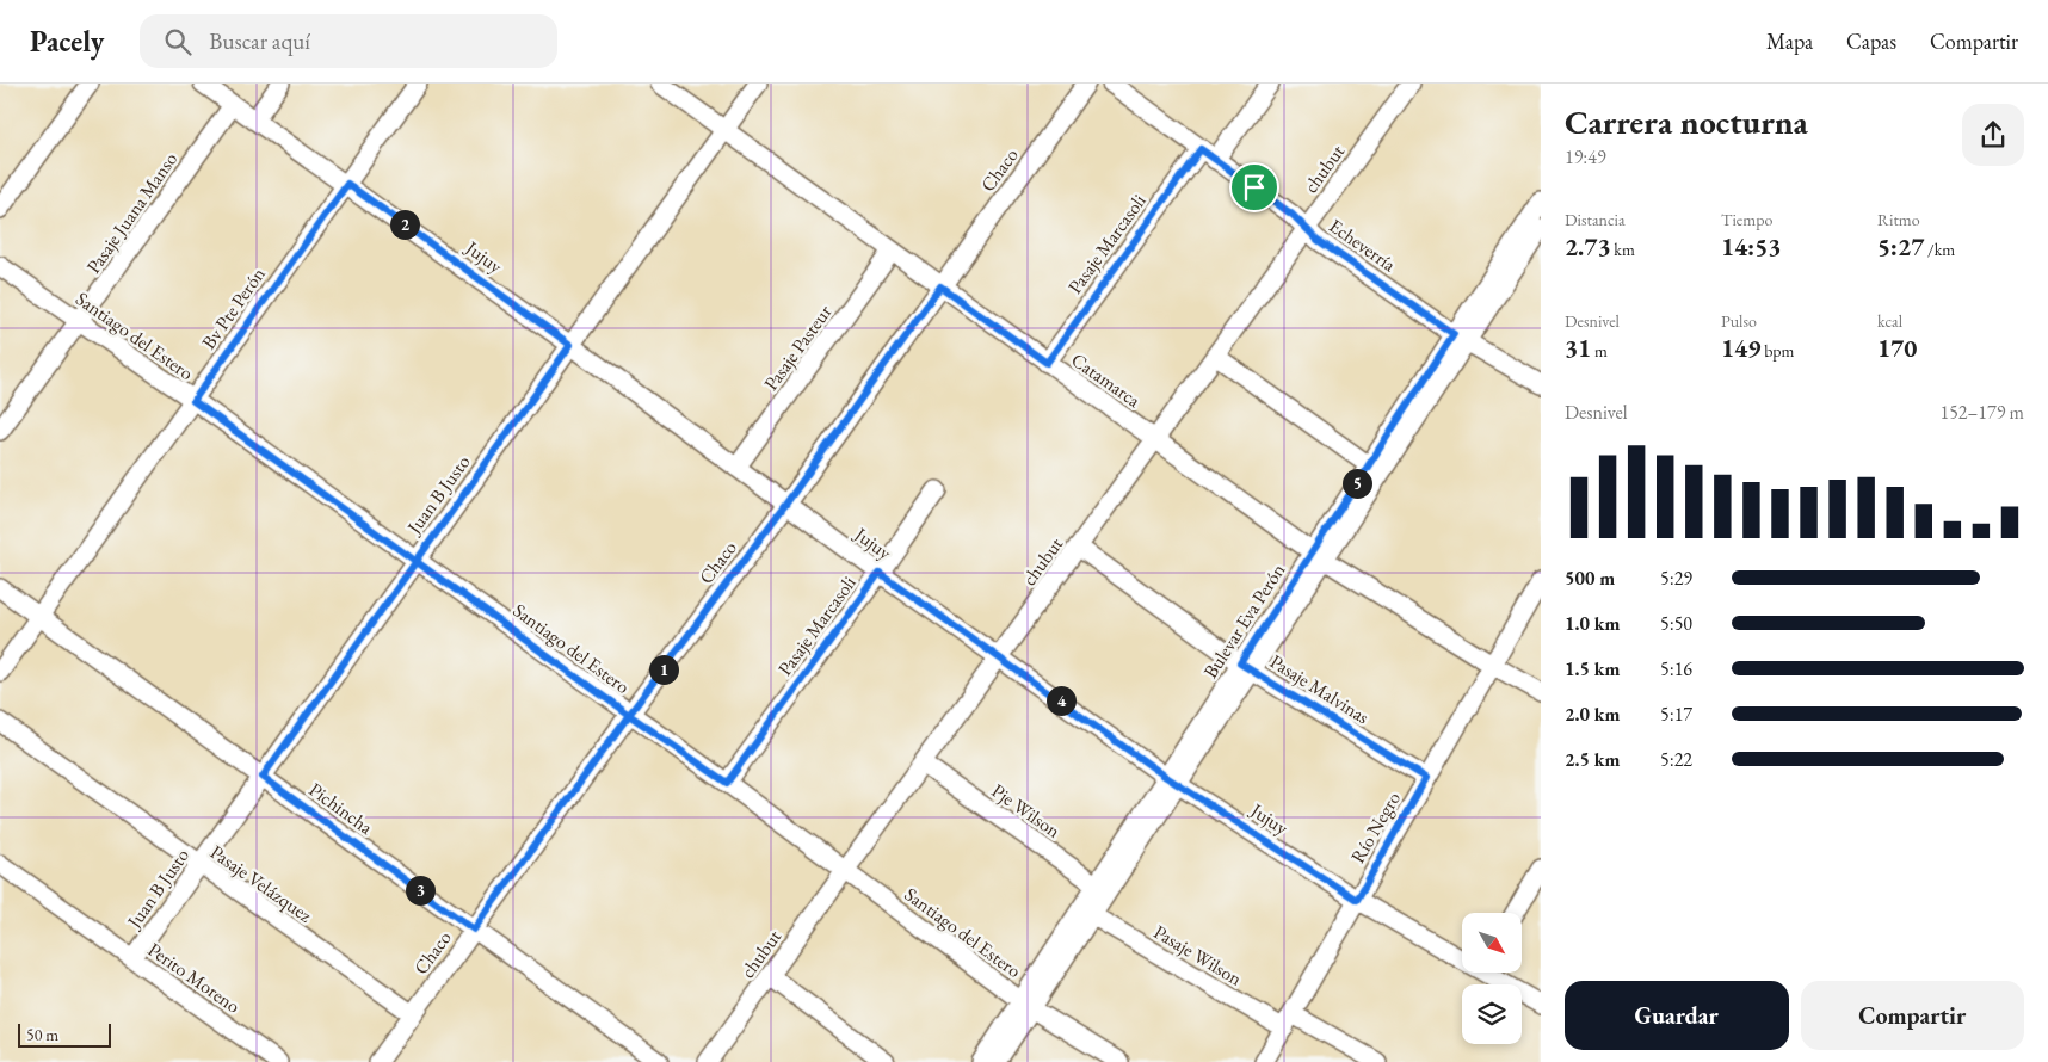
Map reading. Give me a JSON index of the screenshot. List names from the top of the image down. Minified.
{"streets":{"street":["chubut","Chaco","Pasaje Juana Manso","Pasaje Marcasoli","Echeverría","Jujuy","Bv Pte Perón","Santiago del Estero","Pasaje Pasteur","Catamarca","Juan B Justo","Bulevar Eva Perón","Pasaje Malvinas","Pichincha","Pje Wilson","Río Negro","Pasaje Velázquez","Pasaje Wilson","Perito Moreno"]},"crossings":[["chubut","Echeverría"],["chubut","Jujuy"],["chubut","Santiago del Estero"],["chubut","Catamarca"],["chubut","Pasaje Malvinas"],["chubut","Pje Wilson"],["Chaco","Jujuy"],["Chaco","Santiago del Estero"],["Chaco","Catamarca"],["Chaco","Pichincha"],["Chaco","Pasaje Velázquez"],["Pasaje Juana Manso","Jujuy"],["Pasaje Juana Manso","Santiago del Estero"],["Pasaje Marcasoli","Echeverría"],["Pasaje Marcasoli","Jujuy"],["Pasaje Marcasoli","Santiago del Estero"],["Pasaje Marcasoli","Catamarca"],["Echeverría","Bulevar Eva Perón"],["Jujuy","Bv Pte Perón"],["Jujuy","Pasaje Pasteur"],["Jujuy","Juan B Justo"],["Jujuy","Bulevar Eva Perón"],["Jujuy","Río Negro"],["Bv Pte Perón","Santiago del Estero"],["Bv Pte Perón","Pichincha"],["Santiago del Estero","Juan B Justo"],["Santiago del Estero","Bulevar Eva Perón"],["Pasaje Pasteur","Catamarca"],["Catamarca","Juan B Justo"],["Catamarca","Bulevar Eva Perón"],["Catamarca","Río Negro"],["Juan B Justo","Pichincha"],["Juan B Justo","Pasaje Velázquez"],["Juan B Justo","Perito Moreno"],["Bulevar Eva Perón","Pasaje Malvinas"],["Bulevar Eva Perón","Pje Wilson"],["Bulevar Eva Perón","Pasaje Wilson"],["Pasaje Malvinas","Río Negro"],["Río Negro","Pasaje Wilson"]],"scale_bar":"50 m","north":"bottom right","page":{"header":"Pacely","search":"Buscar aquí","nav":["Mapa","Capas","Compartir"],"heading":["Carrera nocturna","19:49"],"stats":[["Distancia","2.73 km"],["Tiempo","14:53"],["Ritmo","5:27 /km"],["Desnivel","31 m"],["Pulso","149 bpm"],["kcal","170"]],"pins":["2","5","1","4","3"],"chart":["Desnivel","152–179 m"],"list":[{"name":"500 m","note":"5:29"},{"name":"1.0 km","note":"5:50"},{"name":"1.5 km","note":"5:16"},{"name":"2.0 km","note":"5:17"},{"name":"2.5 km","note":"5:22"}],"buttons":["Guardar","Compartir"],"scale":"50 m"}}
